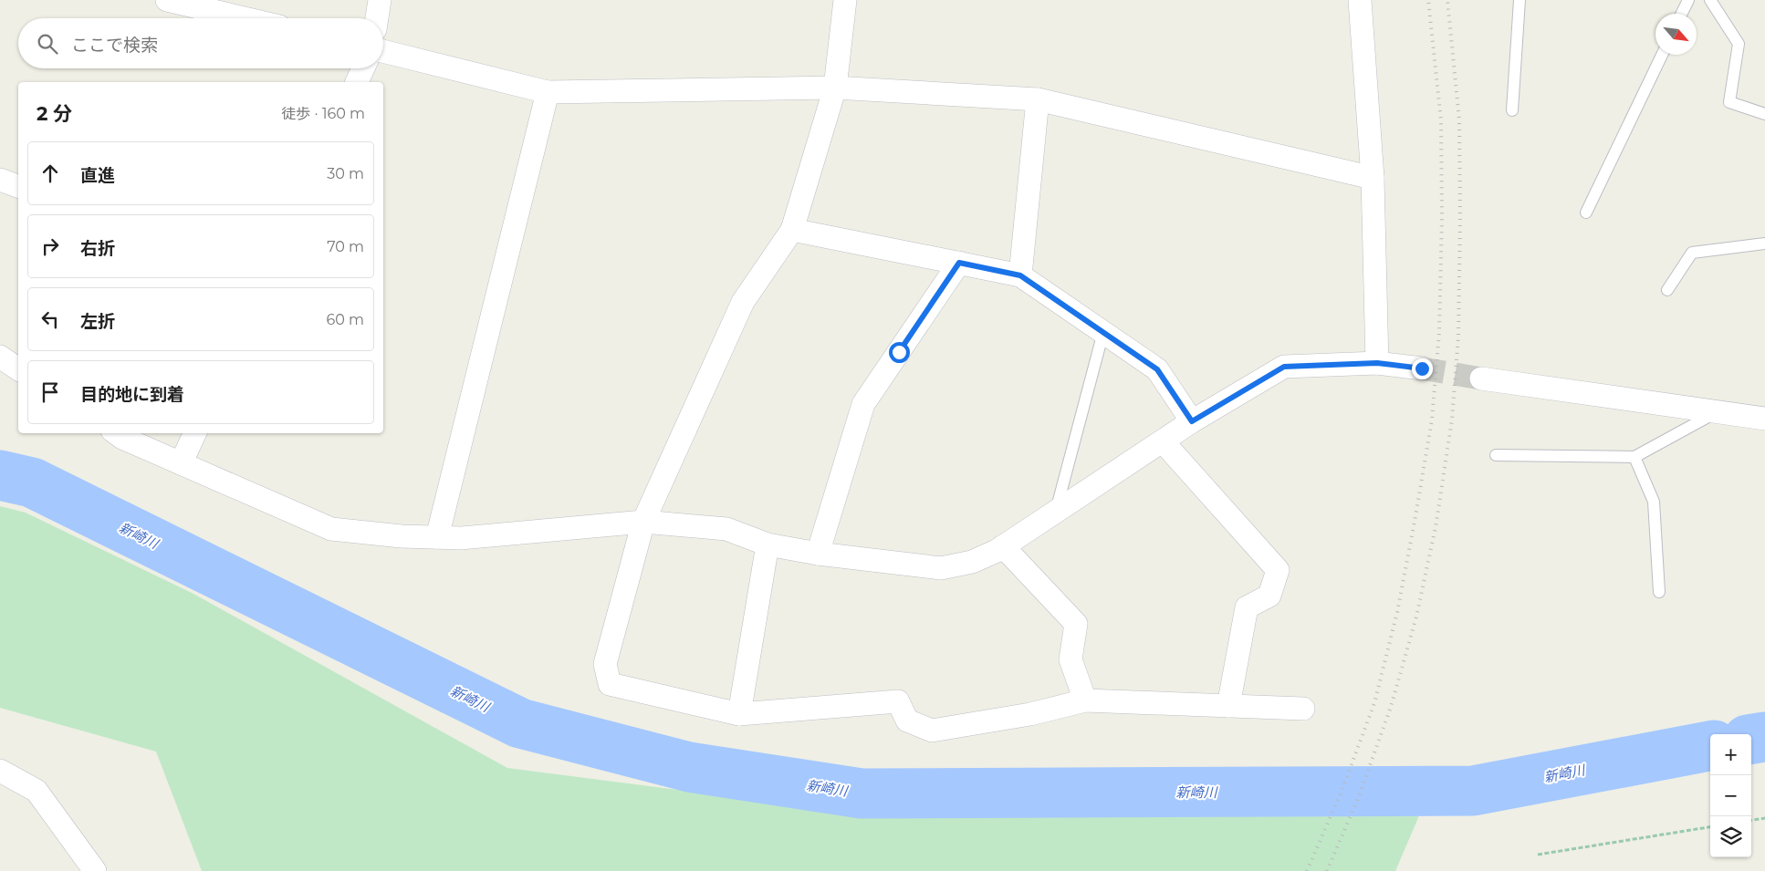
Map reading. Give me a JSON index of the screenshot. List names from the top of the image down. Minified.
{"water":["新崎川"],"north":"bottom right","page":{"search":"ここで検索","heading":["2 分","徒歩 · 160 m"],"list":[["直進","30 m"],["右折","70 m"],["左折","60 m"],"目的地に到着"],"map_buttons":["+","−"]}}
